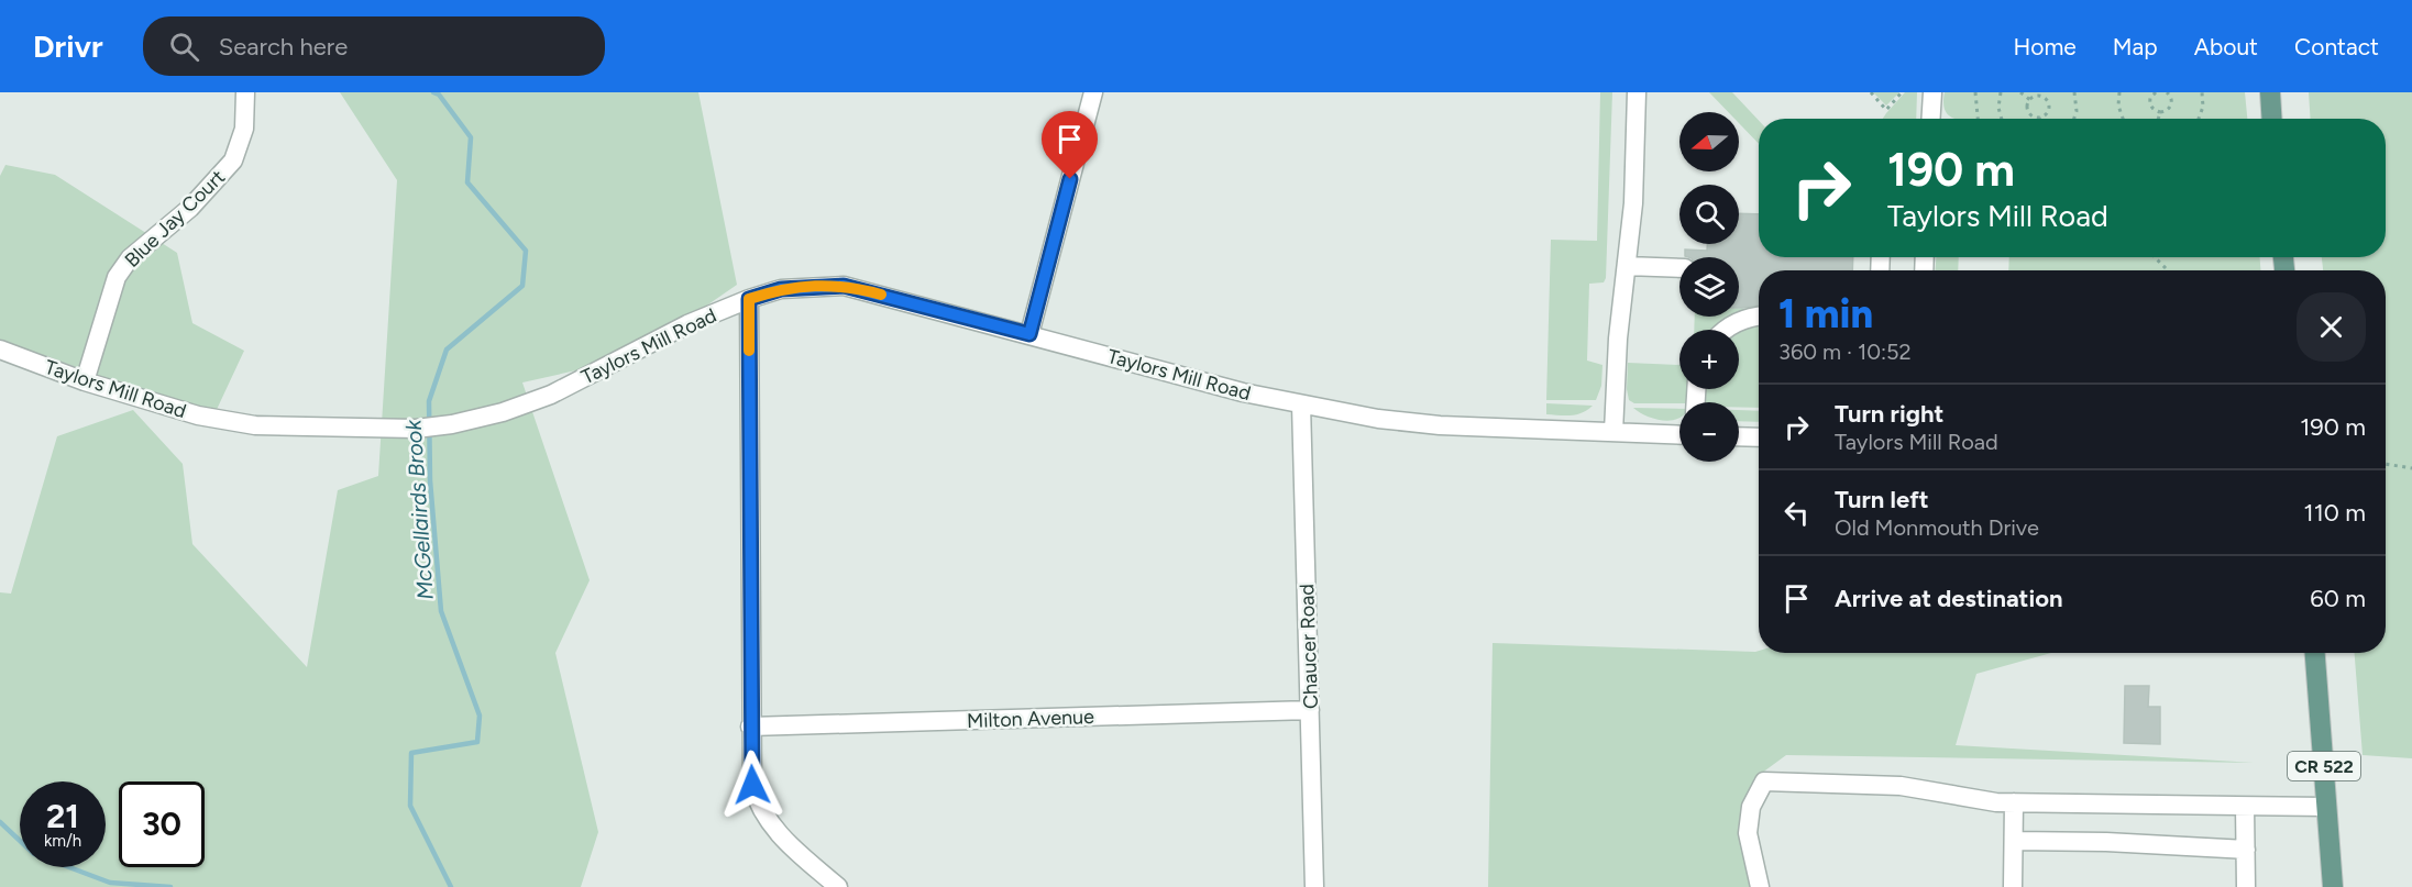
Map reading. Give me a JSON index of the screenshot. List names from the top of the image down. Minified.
{"streets":{"main road":["CR 522"],"street":["Blue Jay Court","Taylors Mill Road","Chaucer Road","Milton Avenue"]},"crossings":[["Blue Jay Court","Taylors Mill Road"],["Taylors Mill Road","Chaucer Road"],["Chaucer Road","Milton Avenue"]],"water":["McGellairds Brook"],"north":"left","page":{"header":"Drivr","search":"Search here","nav":["Home","Map","About","Contact"],"map_buttons":["+","−"],"turn":["190 m","Taylors Mill Road"],"heading":["1 min","360 m · 10:52"],"list":[{"name":"Turn right","note":"Taylors Mill Road","value":"190 m"},{"name":"Turn left","note":"Old Monmouth Drive","value":"110 m"},{"name":"Arrive at destination","value":"60 m"}],"speed":"21 km/h","limit":"30"}}
